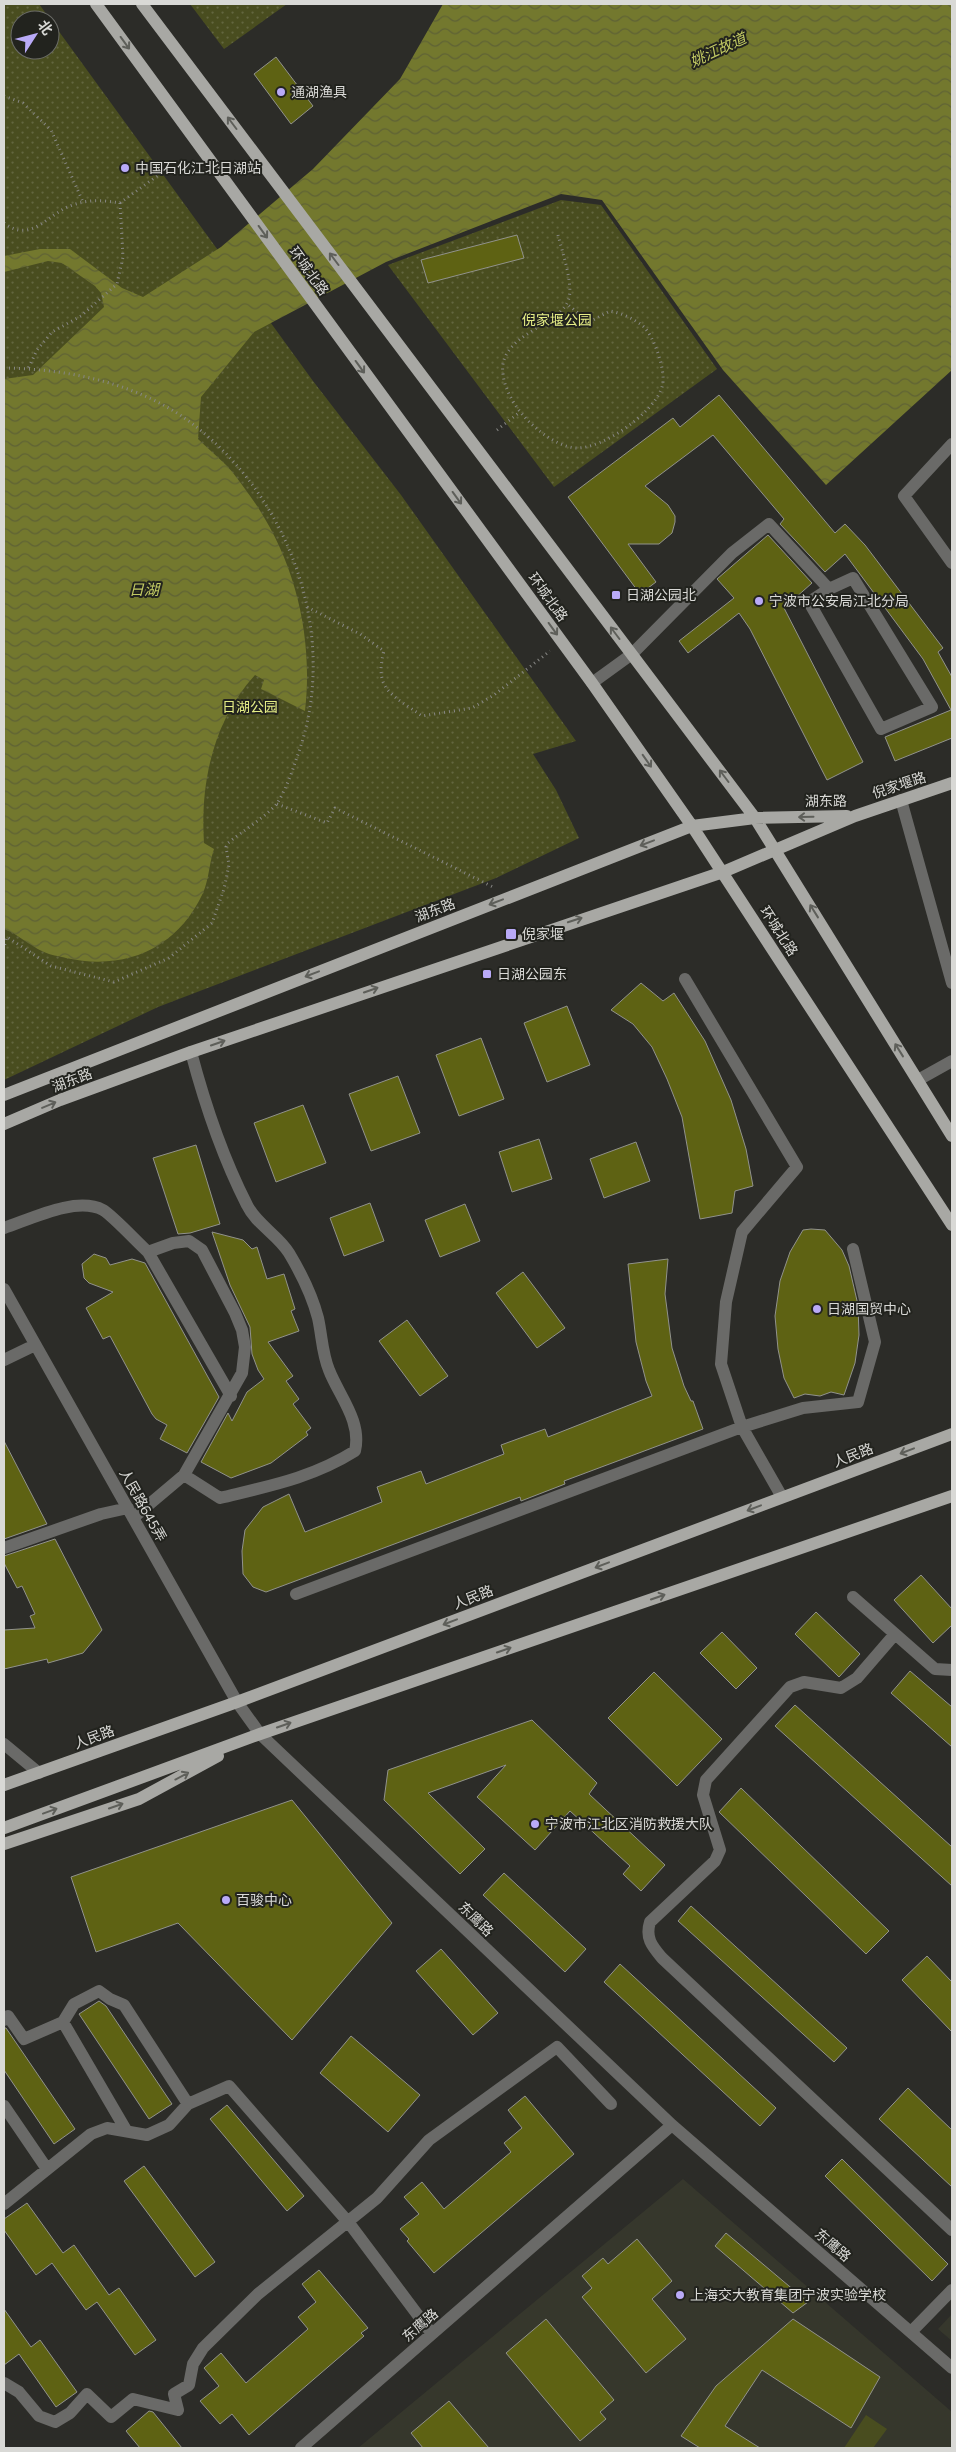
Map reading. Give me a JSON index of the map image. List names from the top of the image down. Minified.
{"streets":{"main road":["环城北路","倪家堰路","湖东路","人民路"],"street":["人民路645弄","东鹰路"]},"crossings":[["环城北路","湖东路"],["倪家堰路","湖东路"],["人民路","人民路645弄"],["人民路645弄","东鹰路"]],"water":["姚江故道","日湖"],"parks":["倪家堰公园","日湖公园"],"places":{"other":["通湖渔具","中国石化江北日湖站","宁波市公安局江北分局","日湖国贸中心","宁波市江北区消防救援大队","百骏中心","上海交大教育集团宁波实验学校"],"transit":["日湖公园北","倪家堰","日湖公园东"]},"north":"top right"}
